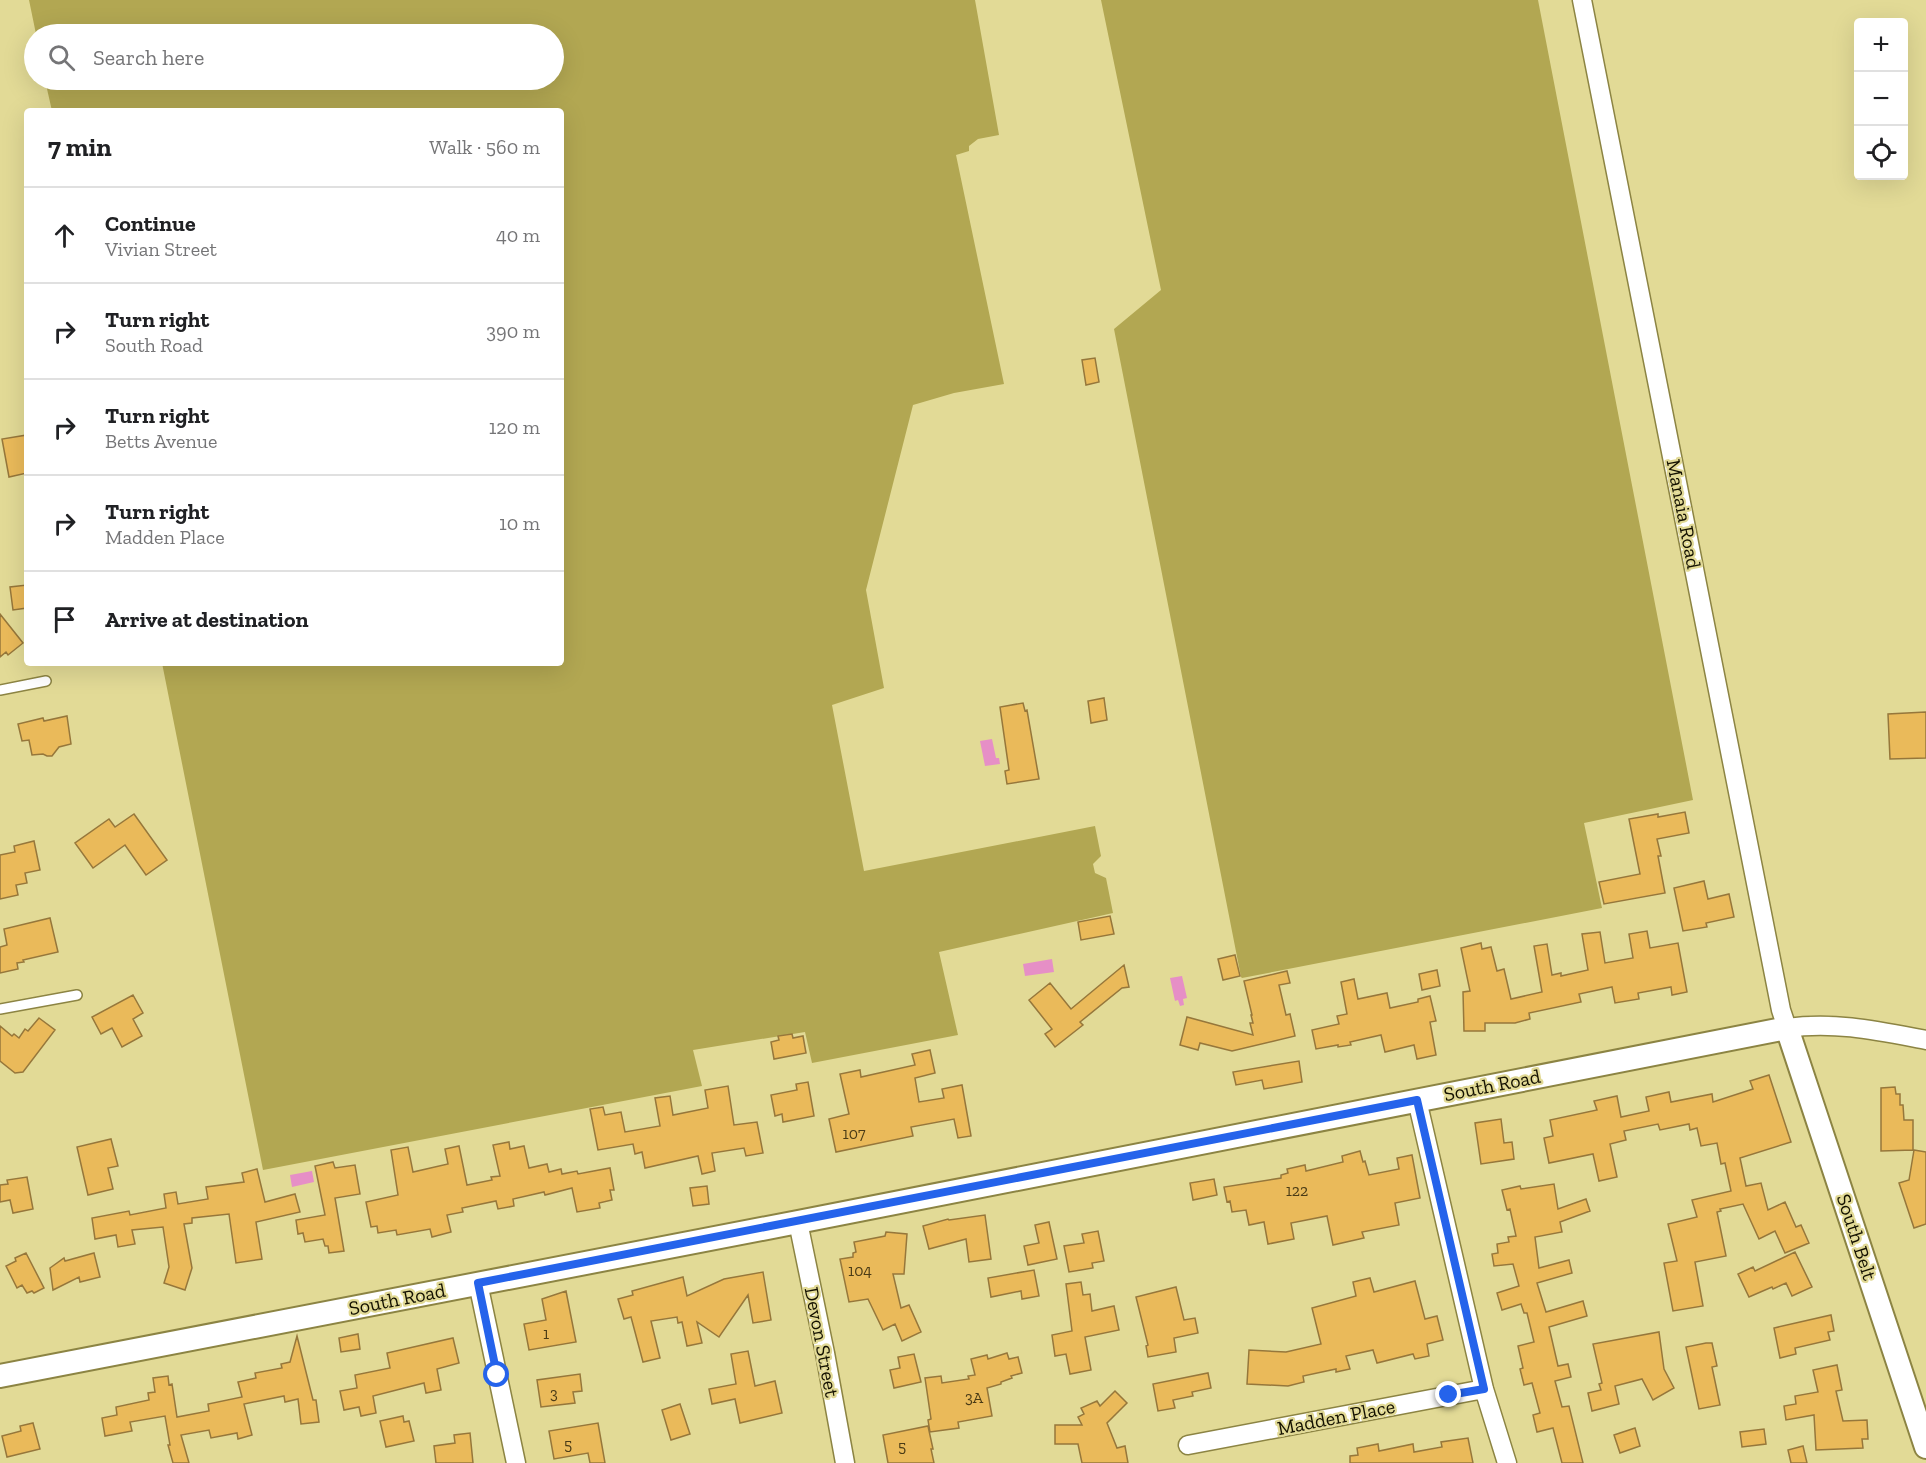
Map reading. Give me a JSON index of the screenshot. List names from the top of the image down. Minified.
{"streets":{"street":["Manaia Road","South Road","South Belt","Devon Street","Madden Place"]},"crossings":[["Manaia Road","South Road"],["Manaia Road","South Belt"],["South Road","South Belt"],["South Road","Devon Street"]],"house_numbers":["107","122","104","1","3","3A","5","5"],"page":{"map_buttons":["+","−"],"search":"Search here","heading":["7 min","Walk · 560 m"],"list":[["Continue","Vivian Street","40 m"],["Turn right","South Road","390 m"],["Turn right","Betts Avenue","120 m"],["Turn right","Madden Place","10 m"],"Arrive at destination"]}}
